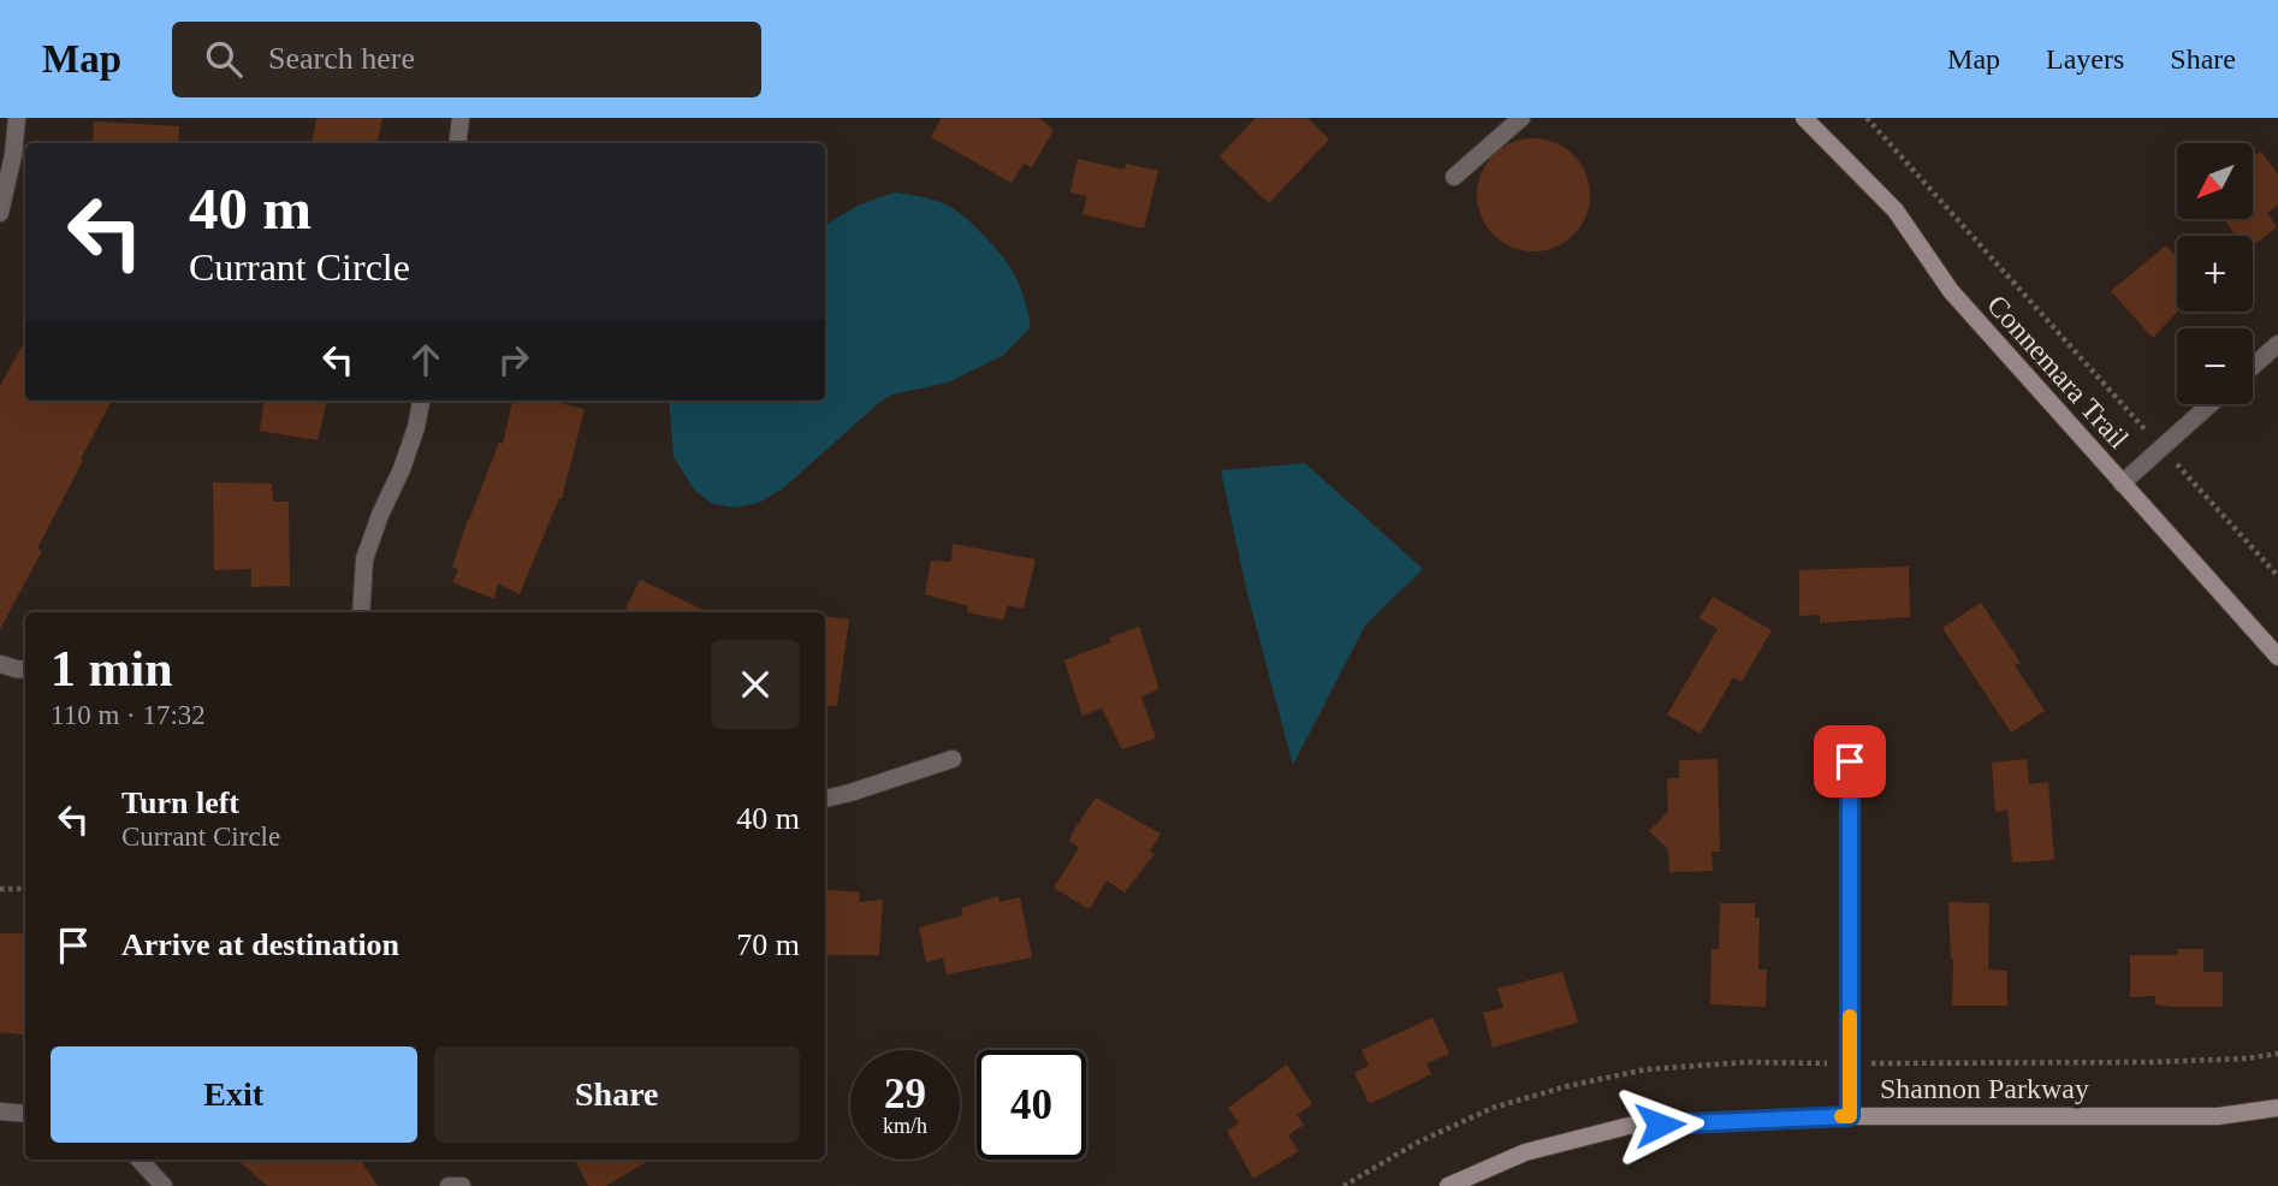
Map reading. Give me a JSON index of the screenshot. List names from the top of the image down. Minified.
{"streets":{"street":["Connemara Trail","Shannon Parkway"]},"north":"bottom left","page":{"header":"Map","search":"Search here","nav":["Map","Layers","Share"],"map_buttons":["+","−"],"turn":["40 m","Currant Circle"],"heading":["1 min","110 m · 17:32"],"list":[{"name":"Turn left","note":"Currant Circle","value":"40 m"},{"name":"Arrive at destination","value":"70 m"}],"buttons":["Exit","Share"],"speed":"29 km/h","limit":"40"}}
